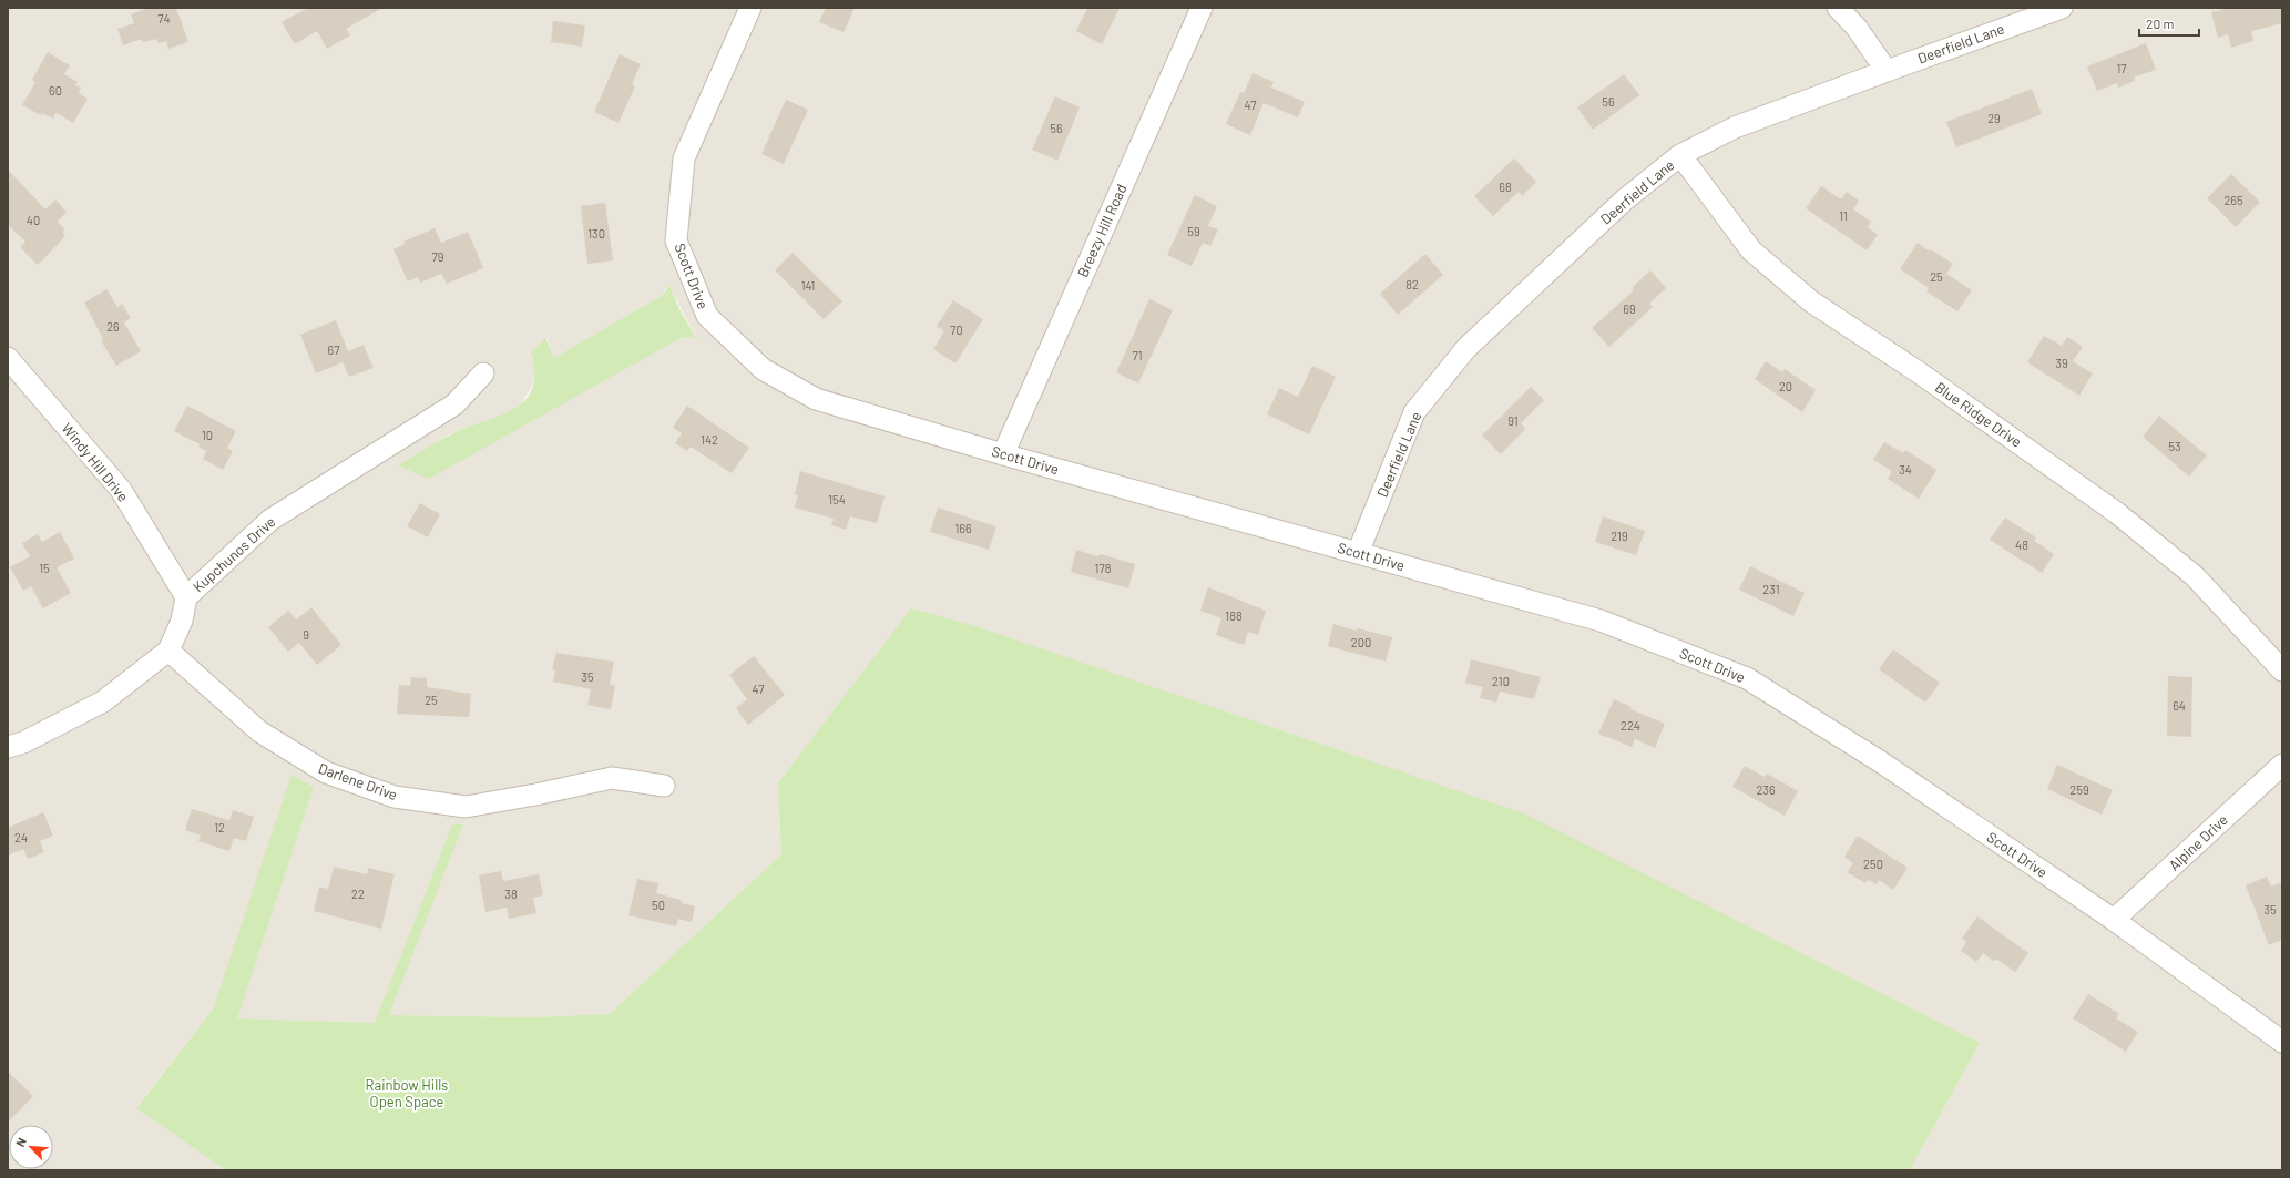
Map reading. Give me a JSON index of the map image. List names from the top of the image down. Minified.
{"streets":{"street":["Deerfield Lane","Breezy Hill Road","Scott Drive","Blue Ridge Drive","Windy Hill Drive","Kupchunos Drive","Darlene Drive","Alpine Drive"]},"crossings":[["Deerfield Lane","Scott Drive"],["Deerfield Lane","Blue Ridge Drive"],["Breezy Hill Road","Scott Drive"],["Scott Drive","Alpine Drive"],["Windy Hill Drive","Kupchunos Drive"],["Kupchunos Drive","Darlene Drive"]],"parks":["Rainbow Hills Open Space"],"house_numbers":["74","17","60","56","47","29","56","68","265","11","40","59","130","79","25","82","141","69","26","70","67","71","39","20","91","10","142","53","34","154","166","219","48","15","178","231","188","9","200","35","210","47","25","64","224","236","259","12","24","250","22","38","50","35"],"scale_bar":"20 m","north":"top left"}
